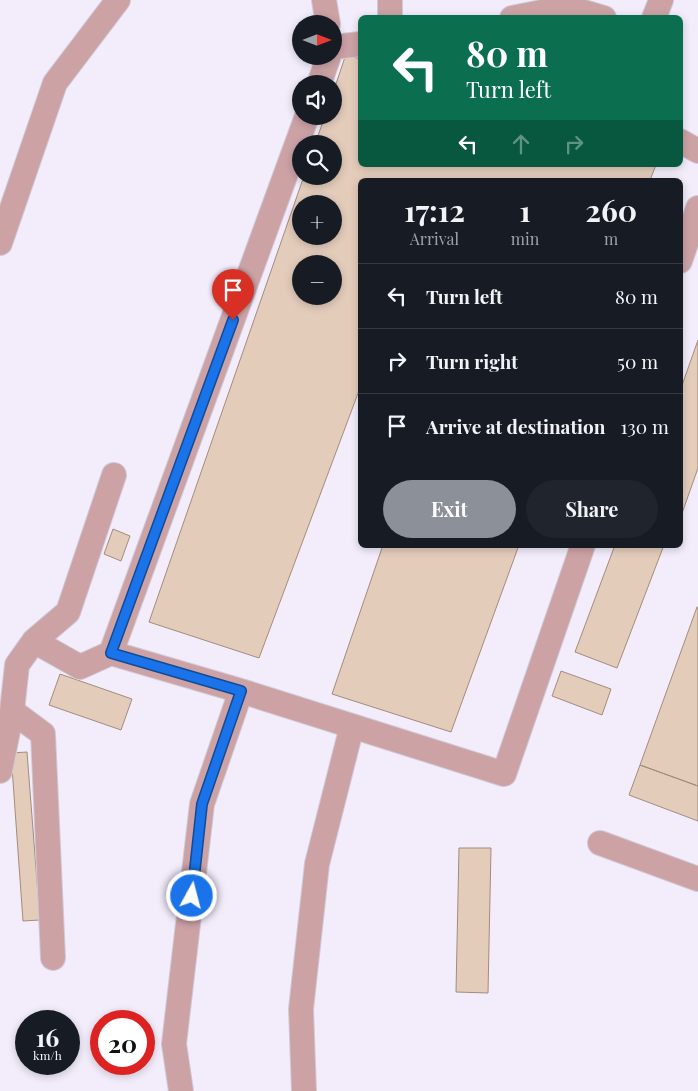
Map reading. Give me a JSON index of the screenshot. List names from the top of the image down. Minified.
{"north":"right","page":{"map_buttons":["+","−"],"turn":["80 m","Turn left"],"eta":["17:12","Arrival","1","min","260","m"],"list":[{"name":"Turn left","value":"80 m"},{"name":"Turn right","value":"50 m"},{"name":"Arrive at destination","value":"130 m"}],"buttons":["Exit","Share"],"speed":"16 km/h","limit":"20"}}
